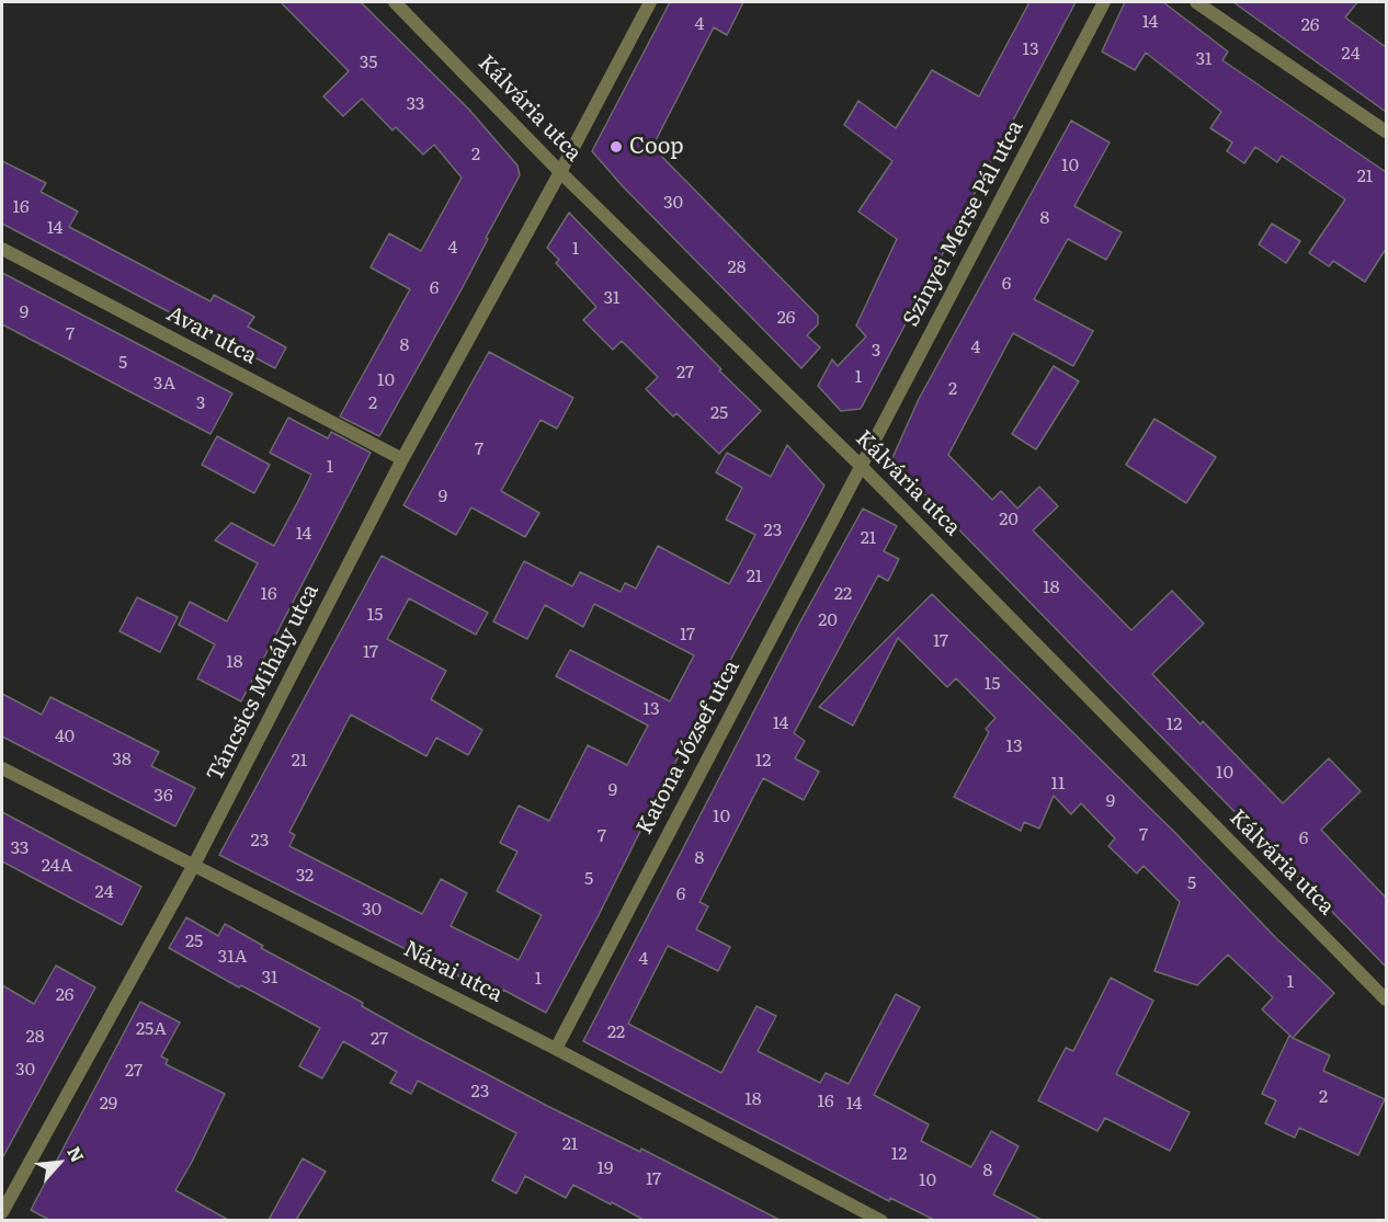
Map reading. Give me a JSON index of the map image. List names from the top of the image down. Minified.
{"streets":{"street":["Kálvária utca","Szinyei Merse Pál utca","Avar utca","Táncsics Mihály utca","Katona József utca","Nárai utca"]},"crossings":[["Kálvária utca","Szinyei Merse Pál utca"],["Kálvária utca","Táncsics Mihály utca"],["Kálvária utca","Katona József utca"],["Szinyei Merse Pál utca","Katona József utca"],["Avar utca","Táncsics Mihály utca"],["Táncsics Mihály utca","Nárai utca"],["Katona József utca","Nárai utca"]],"places":["Coop"],"house_numbers":["14","4","26","13","24","31","35","33","2","10","21","30","16","8","14","4","1","28","6","6","31","9","26","7","8","4","3","5","27","1","10","3A","2","3","2","25","7","1","9","20","23","14","21","21","18","16","22","15","20","17","17","17","18","15","13","14","12","40","13","38","21","12","10","11","9","36","9","10","7","7","6","23","33","8","24A","32","5","5","24","6","30","25","31A","4","31","1","1","26","25A","22","28","27","30","27","23","2","18","16","29","14","21","12","19","8","17","10"],"north":"top right"}
